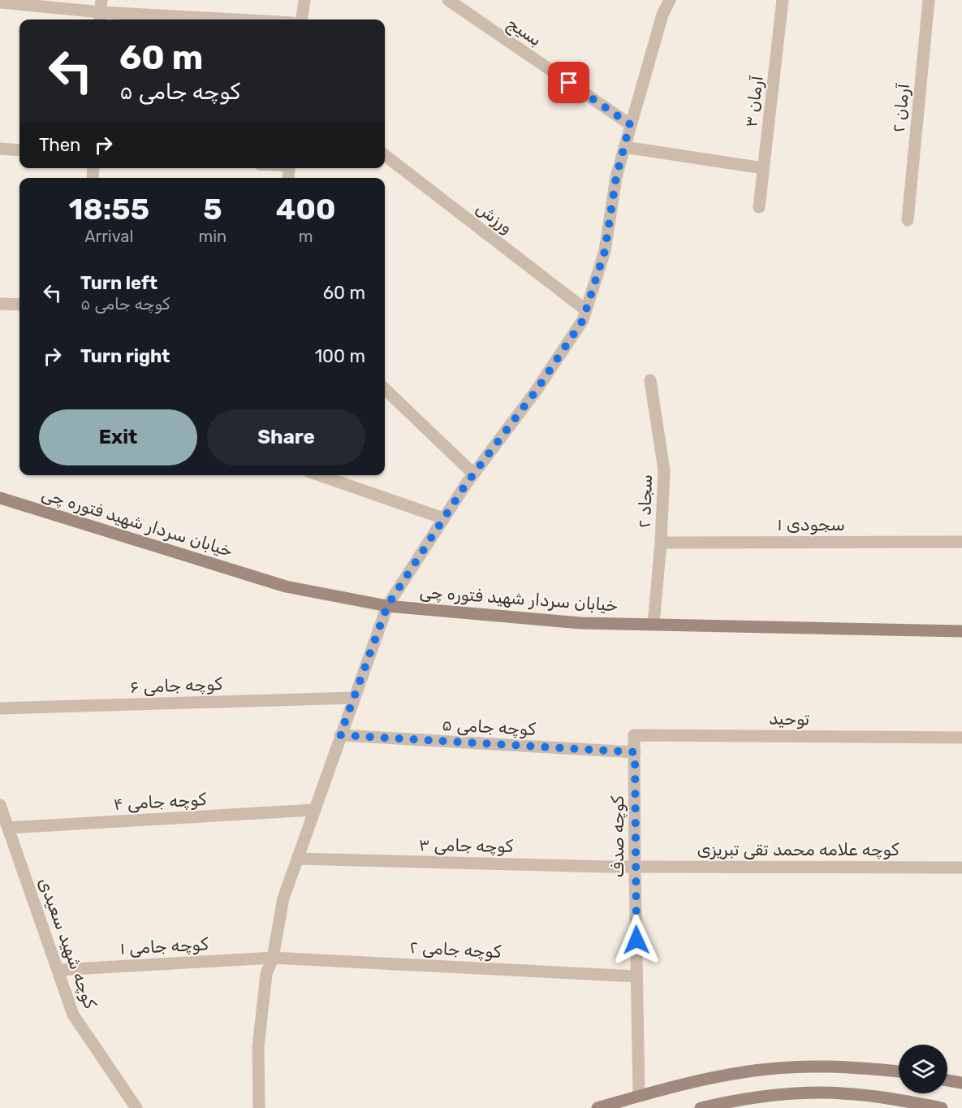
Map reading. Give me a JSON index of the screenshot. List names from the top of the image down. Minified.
{"streets":{"street":["بسیج","آرمان ۳","آرمان ۲","ورزش","سجاد ۲","خیابان سردار شهید فتوره چی","سجودی ۱","کوچه جامی ۶","توحید","کوچه جامی ۵","کوچه جامی ۴","کوچه صدف","کوچه جامی ۳","کوچه علامه محمد تقی تبریزی","کوچه شهید سعیدی","کوچه جامی ۱","کوچه جامی ۲"]},"crossings":[["سجاد ۲","خیابان سردار شهید فتوره چی"],["سجاد ۲","سجودی ۱"],["توحید","کوچه جامی ۵"],["توحید","کوچه صدف"],["کوچه جامی ۵","کوچه صدف"],["کوچه جامی ۴","کوچه شهید سعیدی"],["کوچه صدف","کوچه جامی ۳"],["کوچه صدف","کوچه علامه محمد تقی تبریزی"],["کوچه صدف","کوچه جامی ۲"],["کوچه جامی ۳","کوچه علامه محمد تقی تبریزی"],["کوچه شهید سعیدی","کوچه جامی ۱"],["کوچه جامی ۱","کوچه جامی ۲"]],"page":{"turn":["60 m","کوچه جامی ۵"],"then":"Then","eta":["18:55","Arrival","5","min","400","m"],"list":[{"name":"Turn left","note":"کوچه جامی ۵","value":"60 m"},{"name":"Turn right","value":"100 m"}],"buttons":["Exit","Share"]}}
